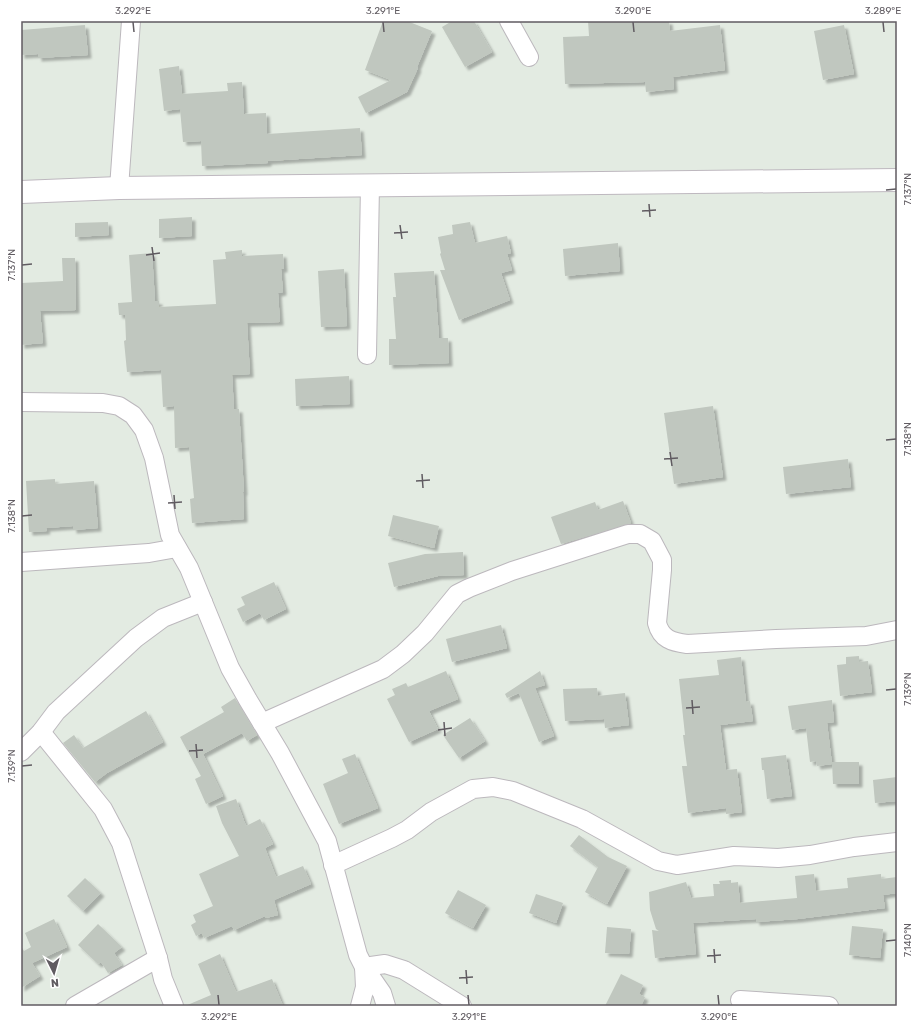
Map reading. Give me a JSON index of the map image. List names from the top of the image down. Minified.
{"north":"bottom","coordinates":["3.292°E","3.291°E","3.290°E","3.289°E","7.137°N","7.138°N","7.139°N","7.140°N"]}
